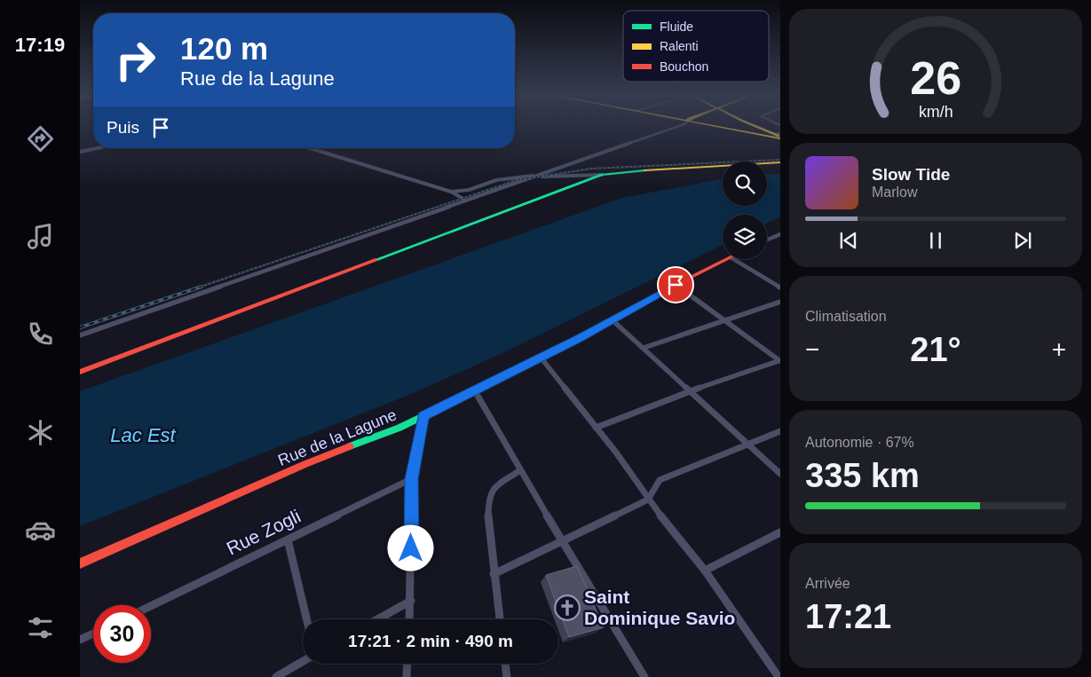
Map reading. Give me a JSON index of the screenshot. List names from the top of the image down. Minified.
{"streets":{"main road":["Rue de la Lagune"],"street":["Rue Zogli"]},"water":["Lac Est"],"places":{"church":["Saint Dominique Savio"]},"legend":["Fluide","Ralenti","Bouchon"],"page":{"tabs":"17:19","turn":["120 m","Rue de la Lagune"],"then":"Puis","song":["Slow Tide","Marlow"],"tile":["Climatisation",["Autonomie · 67%","335 km"],["Arrivée","17:21"]],"heat":["−","21°","+"],"limit":"30","trip":"17:21 · 2 min · 490 m","gauge":["26","km/h"]}}
